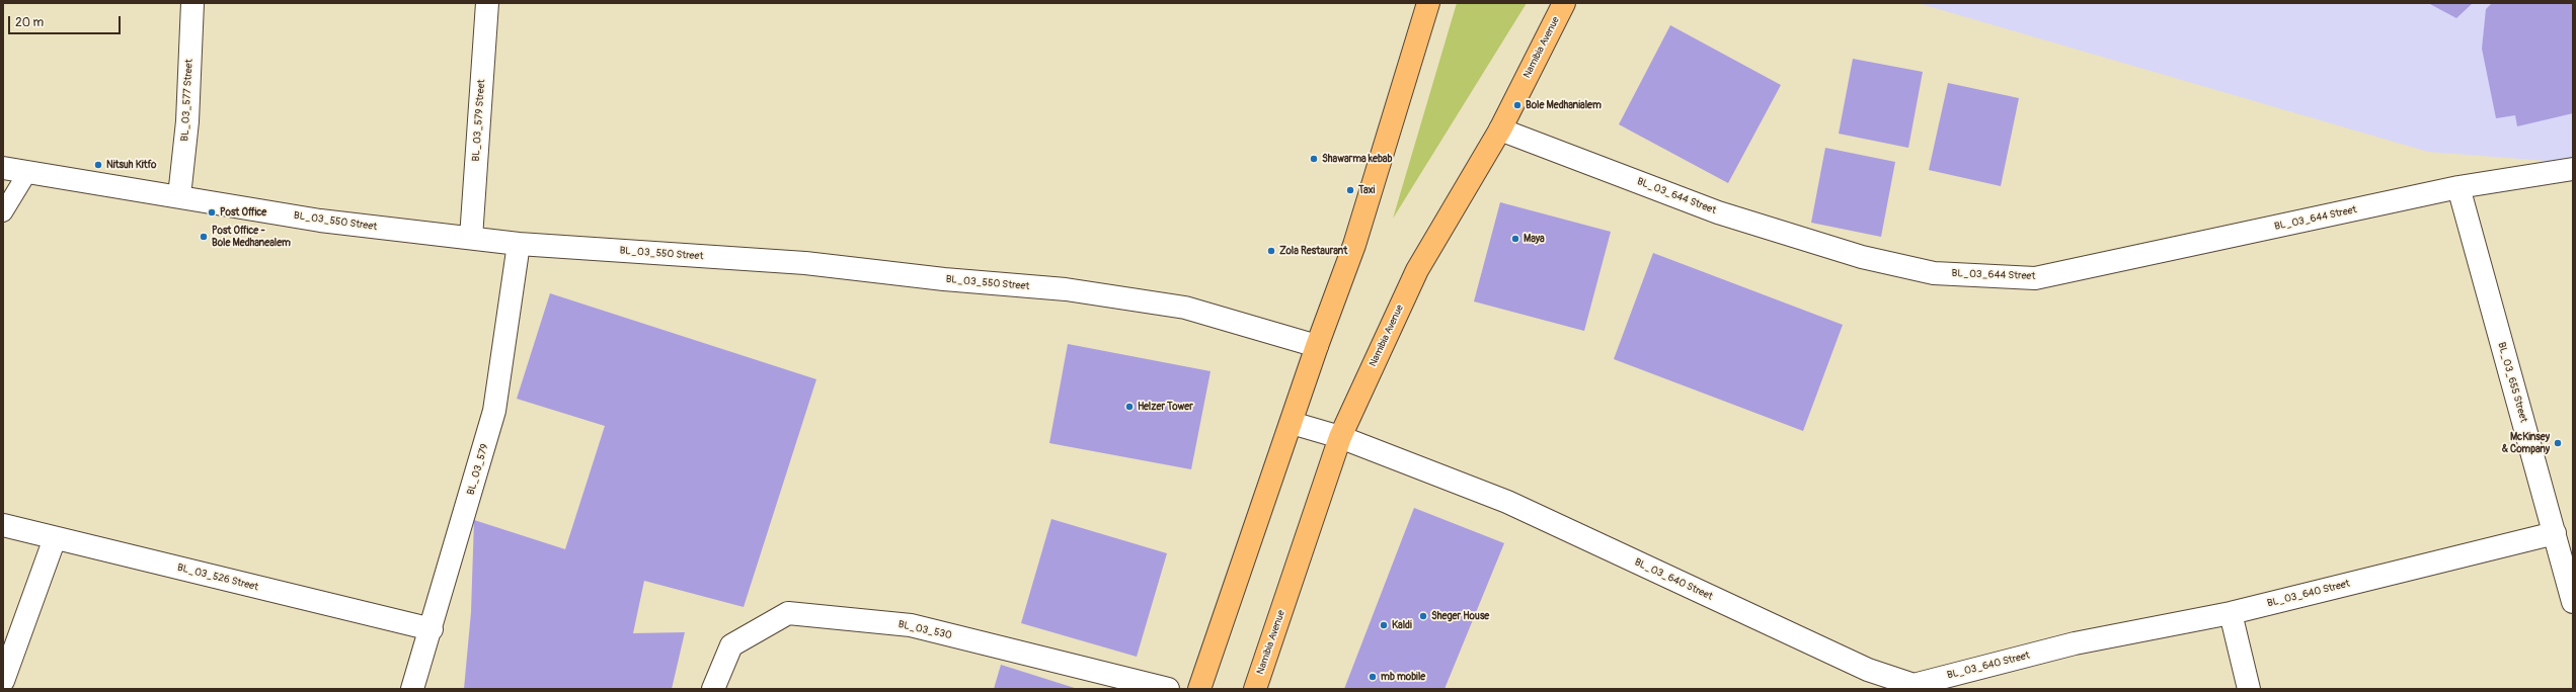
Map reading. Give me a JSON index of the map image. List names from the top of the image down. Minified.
{"streets":{"main road":["Namibia Avenue"],"street":["BL_03_577 Street","BL_03_579 Street","BL_03_644 Street","BL_03_550 Street","BL_03_655 Street","BL_03_579","BL_03_526 Street","BL_03_640 Street","BL_03_530"]},"crossings":[["Namibia Avenue","BL_03_644 Street"],["Namibia Avenue","BL_03_640 Street"],["BL_03_577 Street","BL_03_550 Street"],["BL_03_579 Street","BL_03_550 Street"],["BL_03_644 Street","BL_03_655 Street"],["BL_03_550 Street","BL_03_579"],["BL_03_655 Street","BL_03_640 Street"],["BL_03_579","BL_03_526 Street"]],"places":["Bole Medhanialem","Shawarma kebab","Nitsuh Kitfo","Taxi","Post Office","Post Office - Bole Medhanealem","Maya","Zola Restaurant","Helzer Tower","McKinsey & Company","Sheger House","Kaldi","mb mobile"],"scale_bar":"20 m"}
